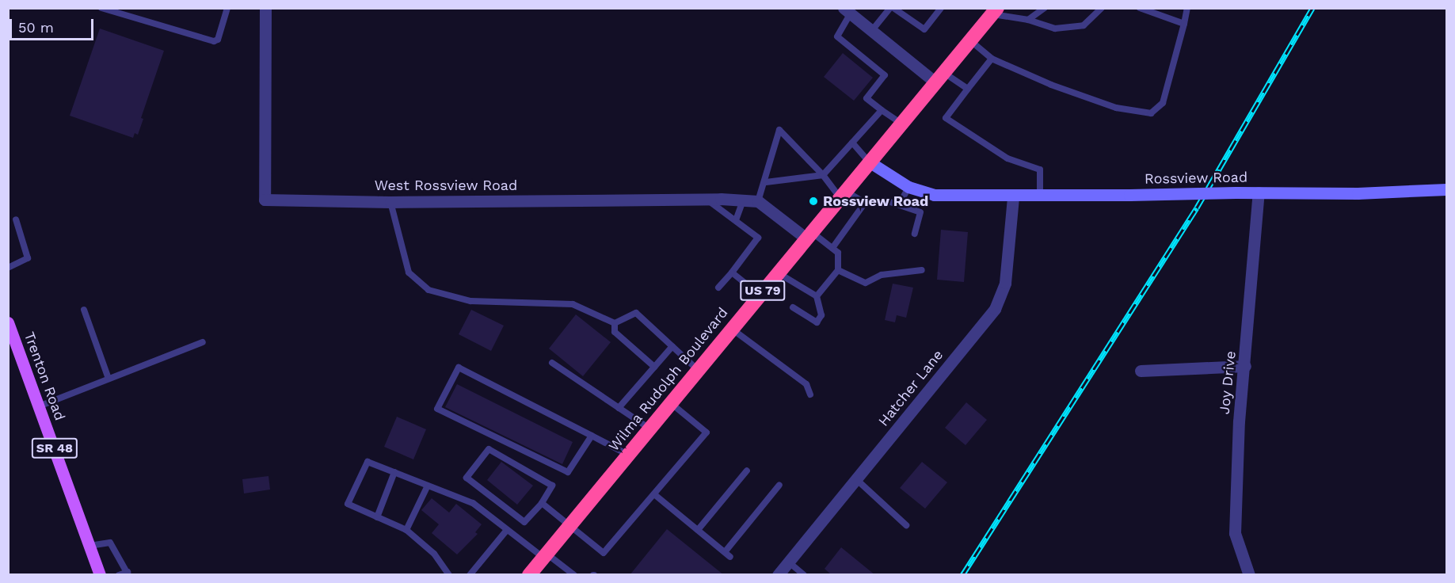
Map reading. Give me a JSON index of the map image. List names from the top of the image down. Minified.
{"streets":{"highway":["US 79","Wilma Rudolph Boulevard"],"main road":["Trenton Road","SR 48"],"street":["Rossview Road","West Rossview Road","Joy Drive","Hatcher Lane"]},"crossings":[["Rossview Road","Wilma Rudolph Boulevard"],["Rossview Road","Joy Drive"],["Rossview Road","Hatcher Lane"]],"places":["Rossview Road"],"scale_bar":"50 m"}
